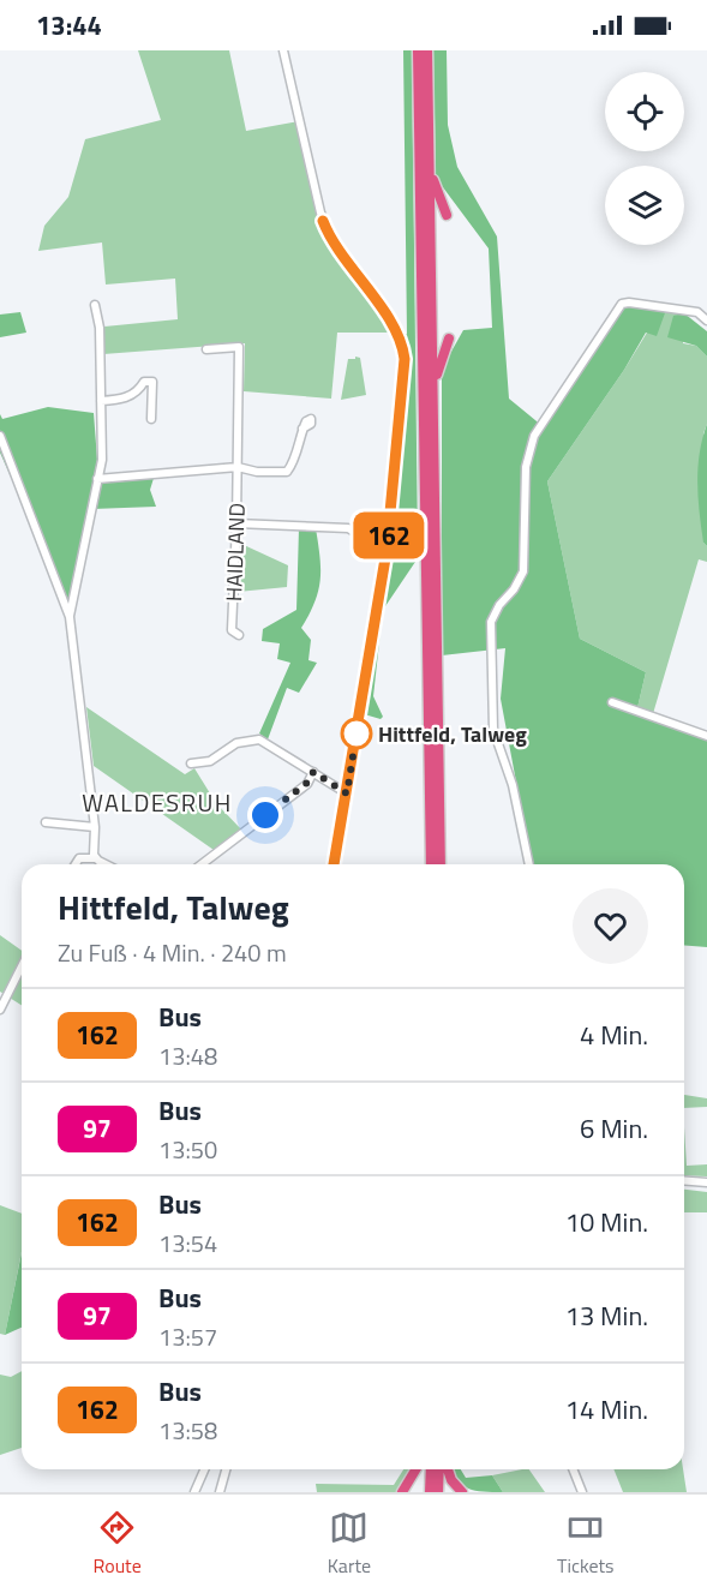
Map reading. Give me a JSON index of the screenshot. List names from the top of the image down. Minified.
{"streets":{"street":["HAIDLAND"]},"districts":["WALDESRUH"],"places":["Hittfeld, Talweg"],"lines":["bus line 162"],"page":{"status":"13:44","on_map":"162","heading":["Hittfeld, Talweg","Zu Fuß · 4 Min. · 240 m"],"list":[{"mark":"162","name":"Bus","note":"13:48","value":"4 Min."},{"mark":"97","name":"Bus","note":"13:50","value":"6 Min."},{"mark":"162","name":"Bus","note":"13:54","value":"10 Min."},{"mark":"97","name":"Bus","note":"13:57","value":"13 Min."},{"mark":"162","name":"Bus","note":"13:58","value":"14 Min."}],"tabs":["Route","Karte","Tickets"]}}
